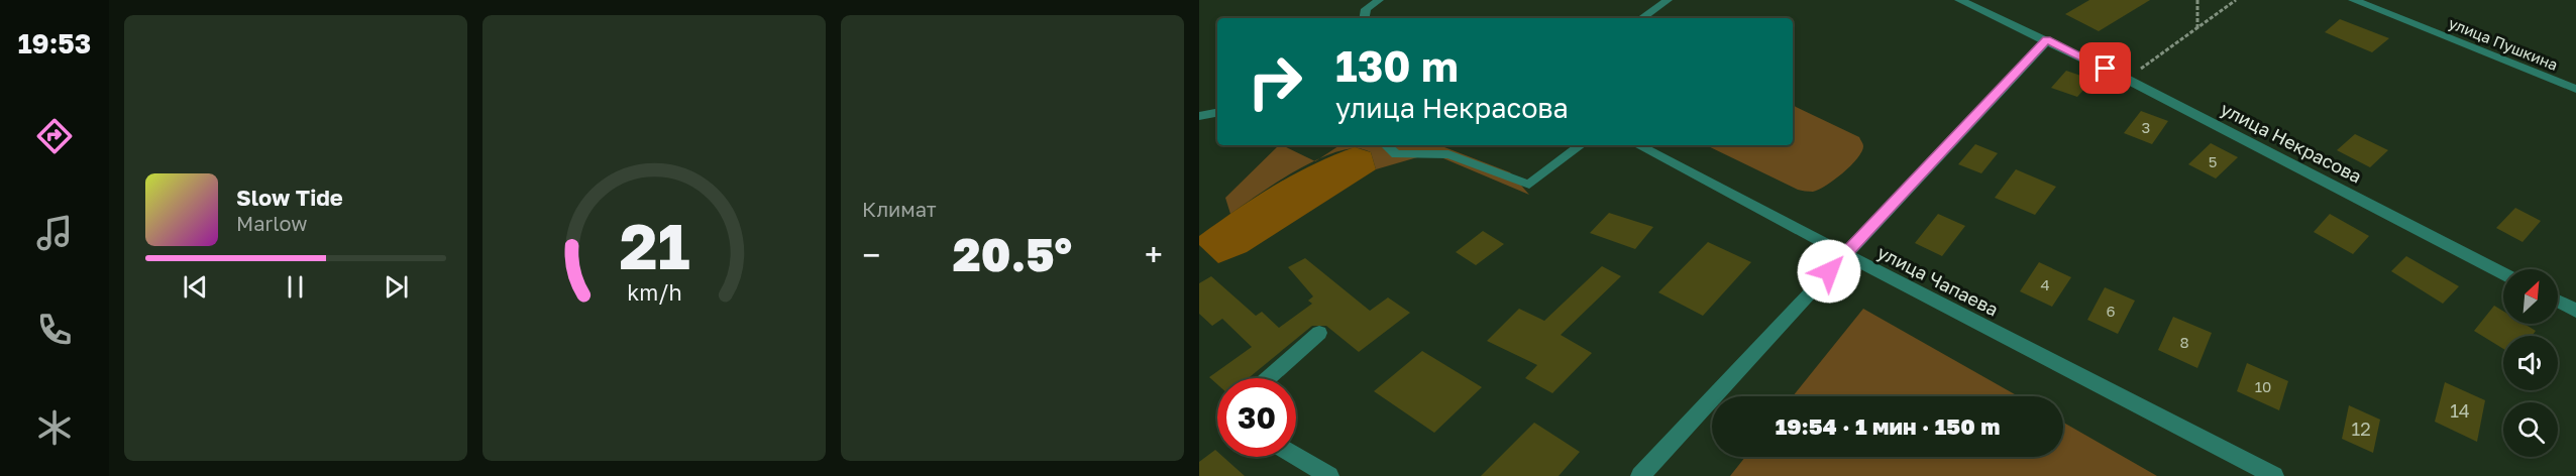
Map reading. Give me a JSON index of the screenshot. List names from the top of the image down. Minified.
{"streets":{"street":["улица Пушкина","улица Некрасова","улица Чапаева"]},"crossings":[["улица Некрасова","улица Чапаева"]],"house_numbers":["3","5","4","6","8","10","14","12"],"north":"top right","page":{"tabs":"19:53","tile":"Климат","turn":["130 m","улица Некрасова"],"song":["Slow Tide","Marlow"],"heat":["−","20.5°","+"],"limit":"30","trip":"19:54 · 1 мин · 150 m","gauge":["21","km/h"]}}
